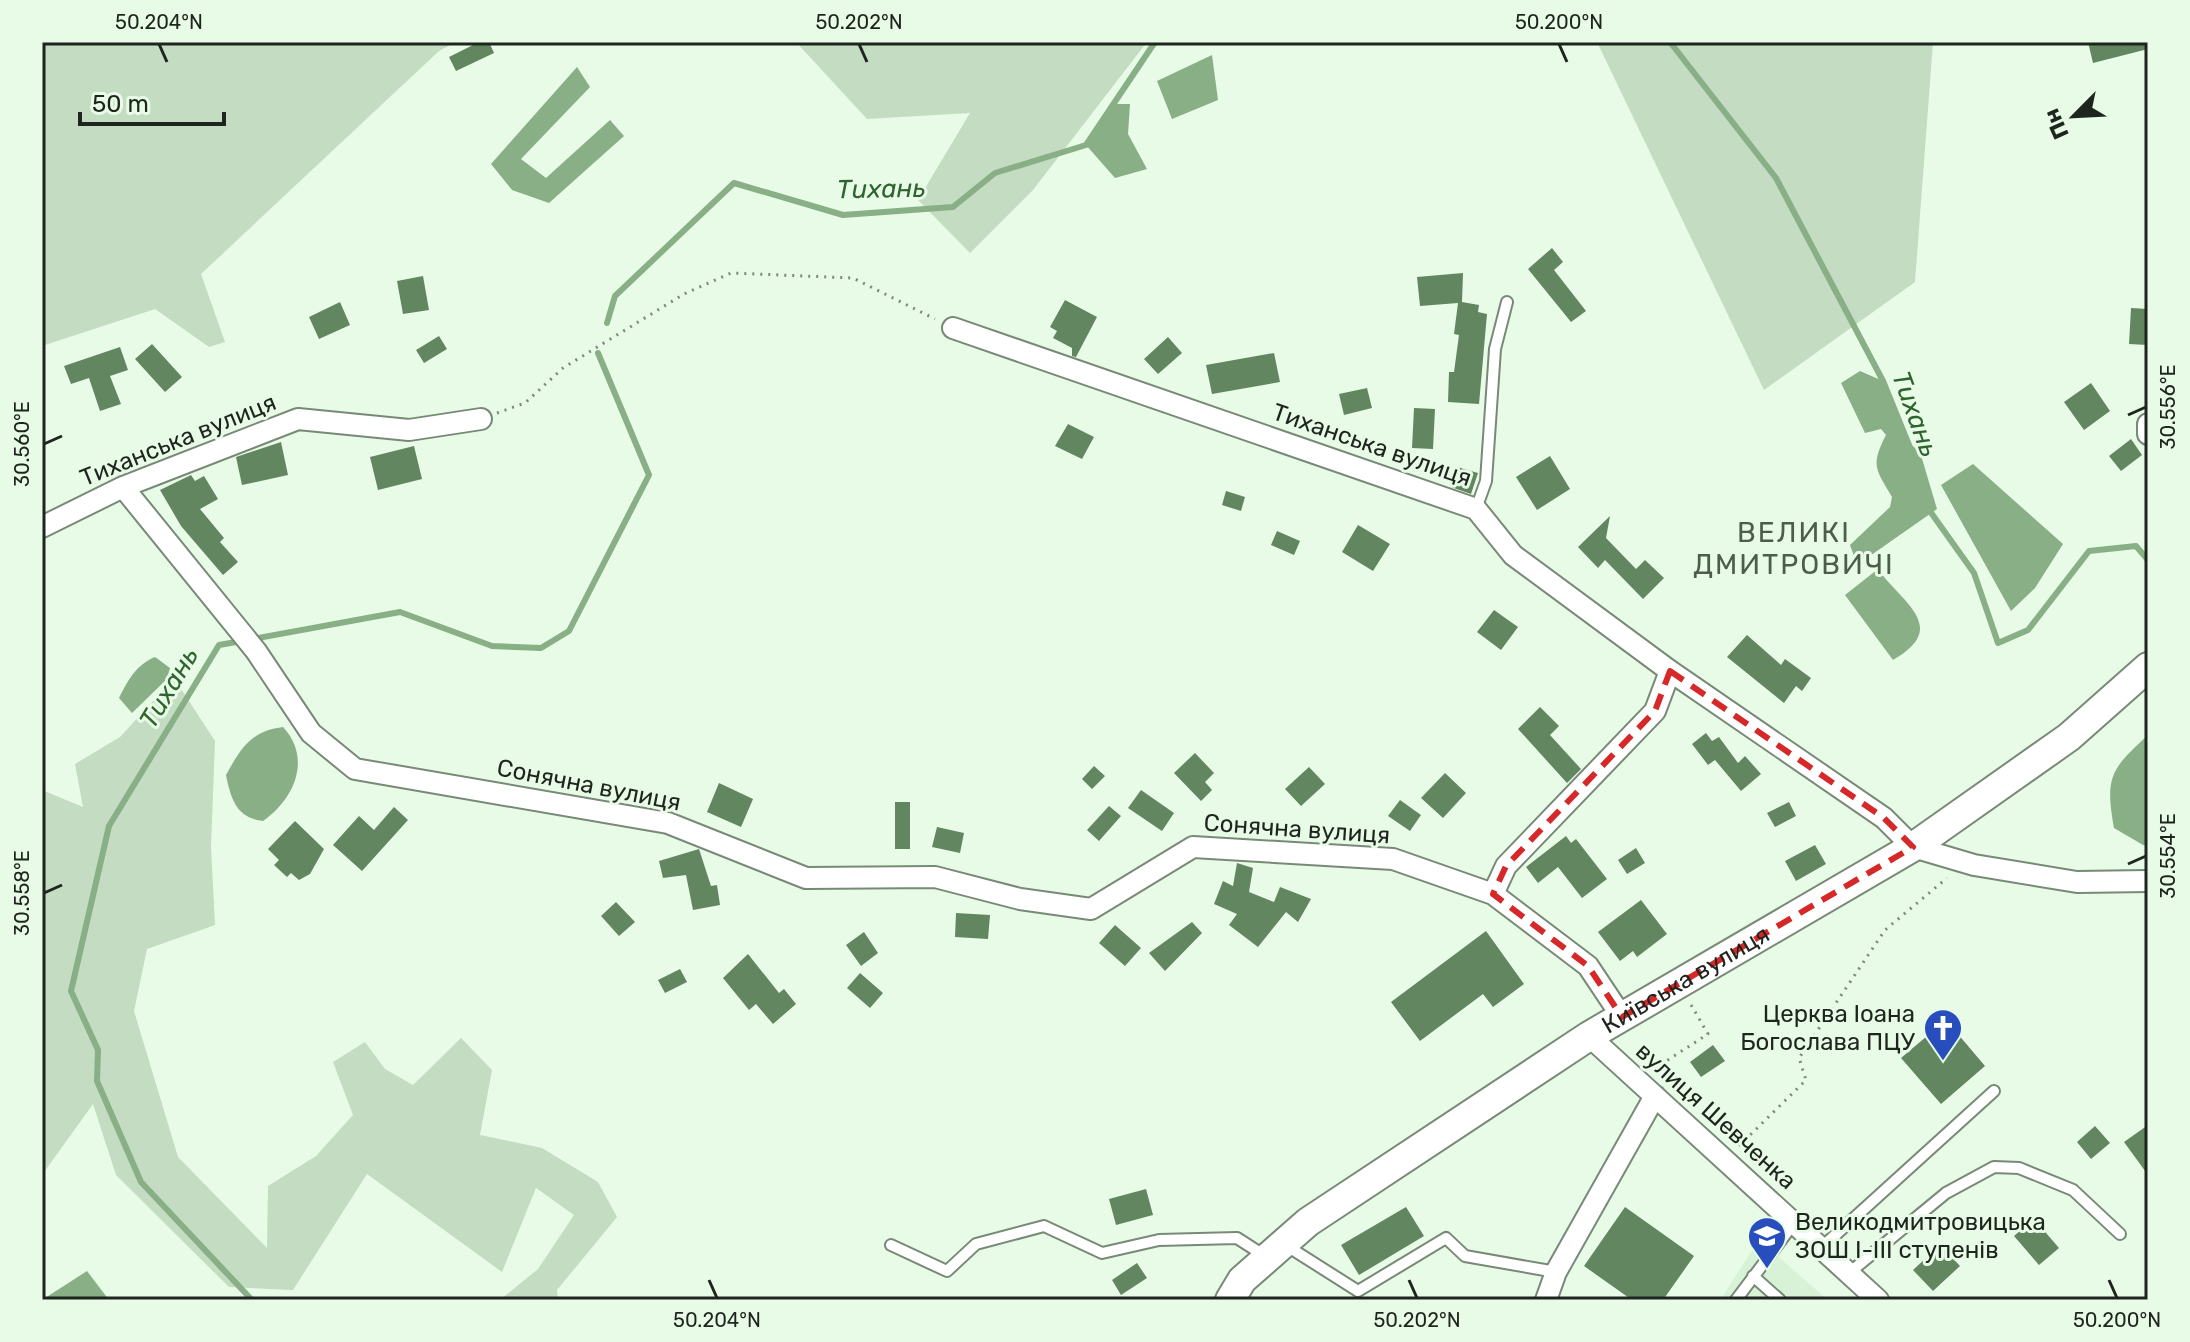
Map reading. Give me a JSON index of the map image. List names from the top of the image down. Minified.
{"streets":{"main road":["Київська вулиця"],"street":["Тиханська вулиця","Сонячна вулиця","вулиця Шевченка"]},"crossings":[["Тиханська вулиця","Сонячна вулиця"],["Тиханська вулиця","Київська вулиця"],["Сонячна вулиця","Київська вулиця"],["Київська вулиця","вулиця Шевченка"]],"districts":["ВЕЛИКІ ДМИТРОВИЧІ"],"water":["Тихань"],"places":{"church":["Церква Іоана Богослава ПЦУ"],"school or university":["Великодмитровицька ЗОШ І-ІІІ ступенів"]},"scale_bar":"50 m","north":"bottom left","coordinates":["50.204°N","50.202°N","50.200°N","30.556°E","30.560°E","30.554°E","30.558°E"]}
